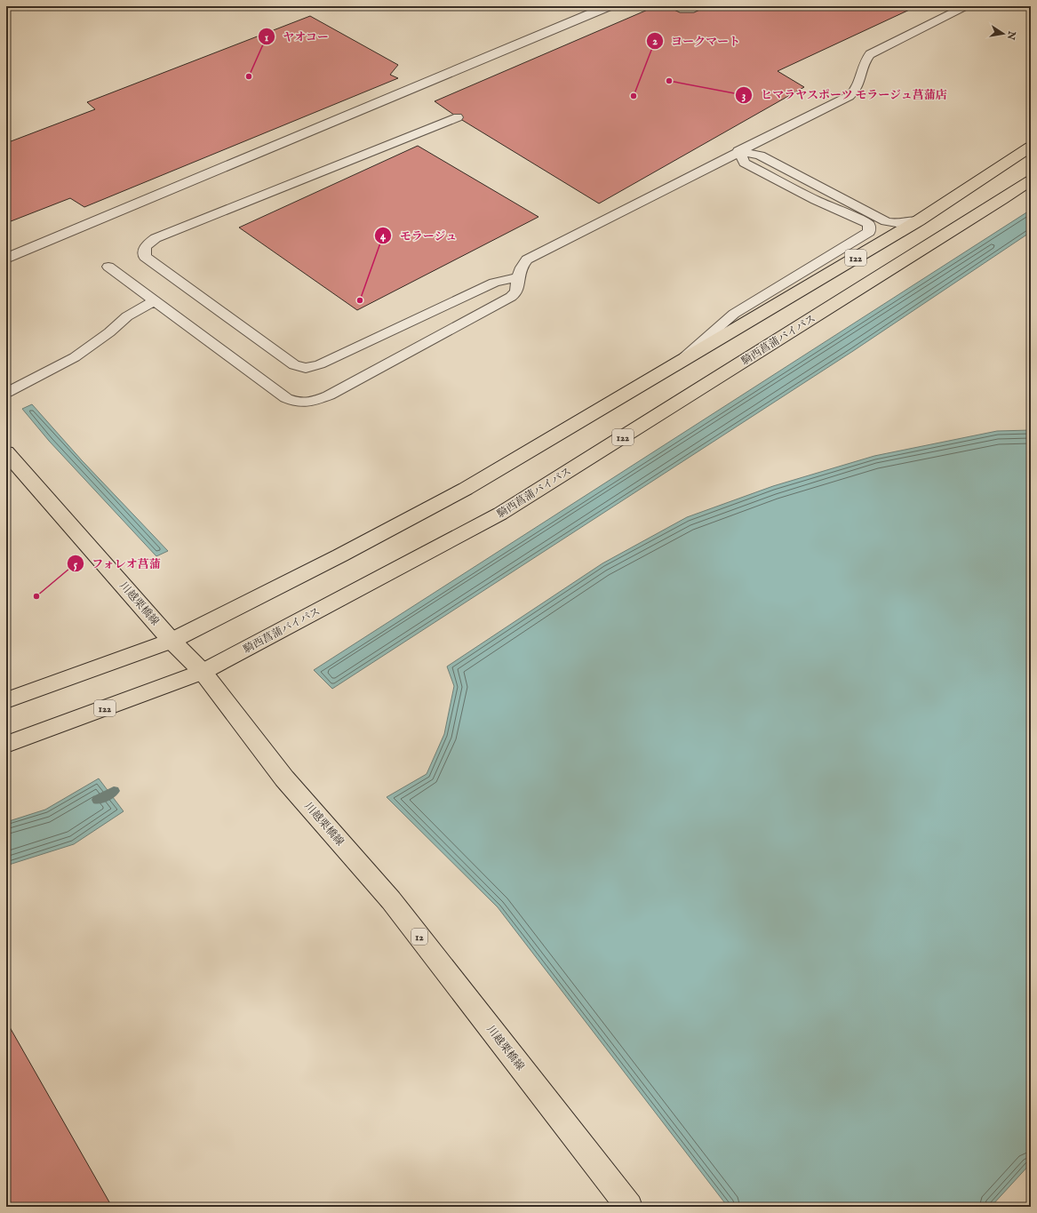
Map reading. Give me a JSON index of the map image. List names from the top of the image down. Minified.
{"streets":{"main road":["122","騎西菖蒲バイパス","川越栗橋線","12"]},"crossings":[["122","川越栗橋線"],["騎西菖蒲バイパス","川越栗橋線"]],"places":["ヤオコー","ヒマラヤスポーツ モラージュ菖蒲店","ヨークマート","モラージュ","フォレオ菖蒲"],"north":"right"}
